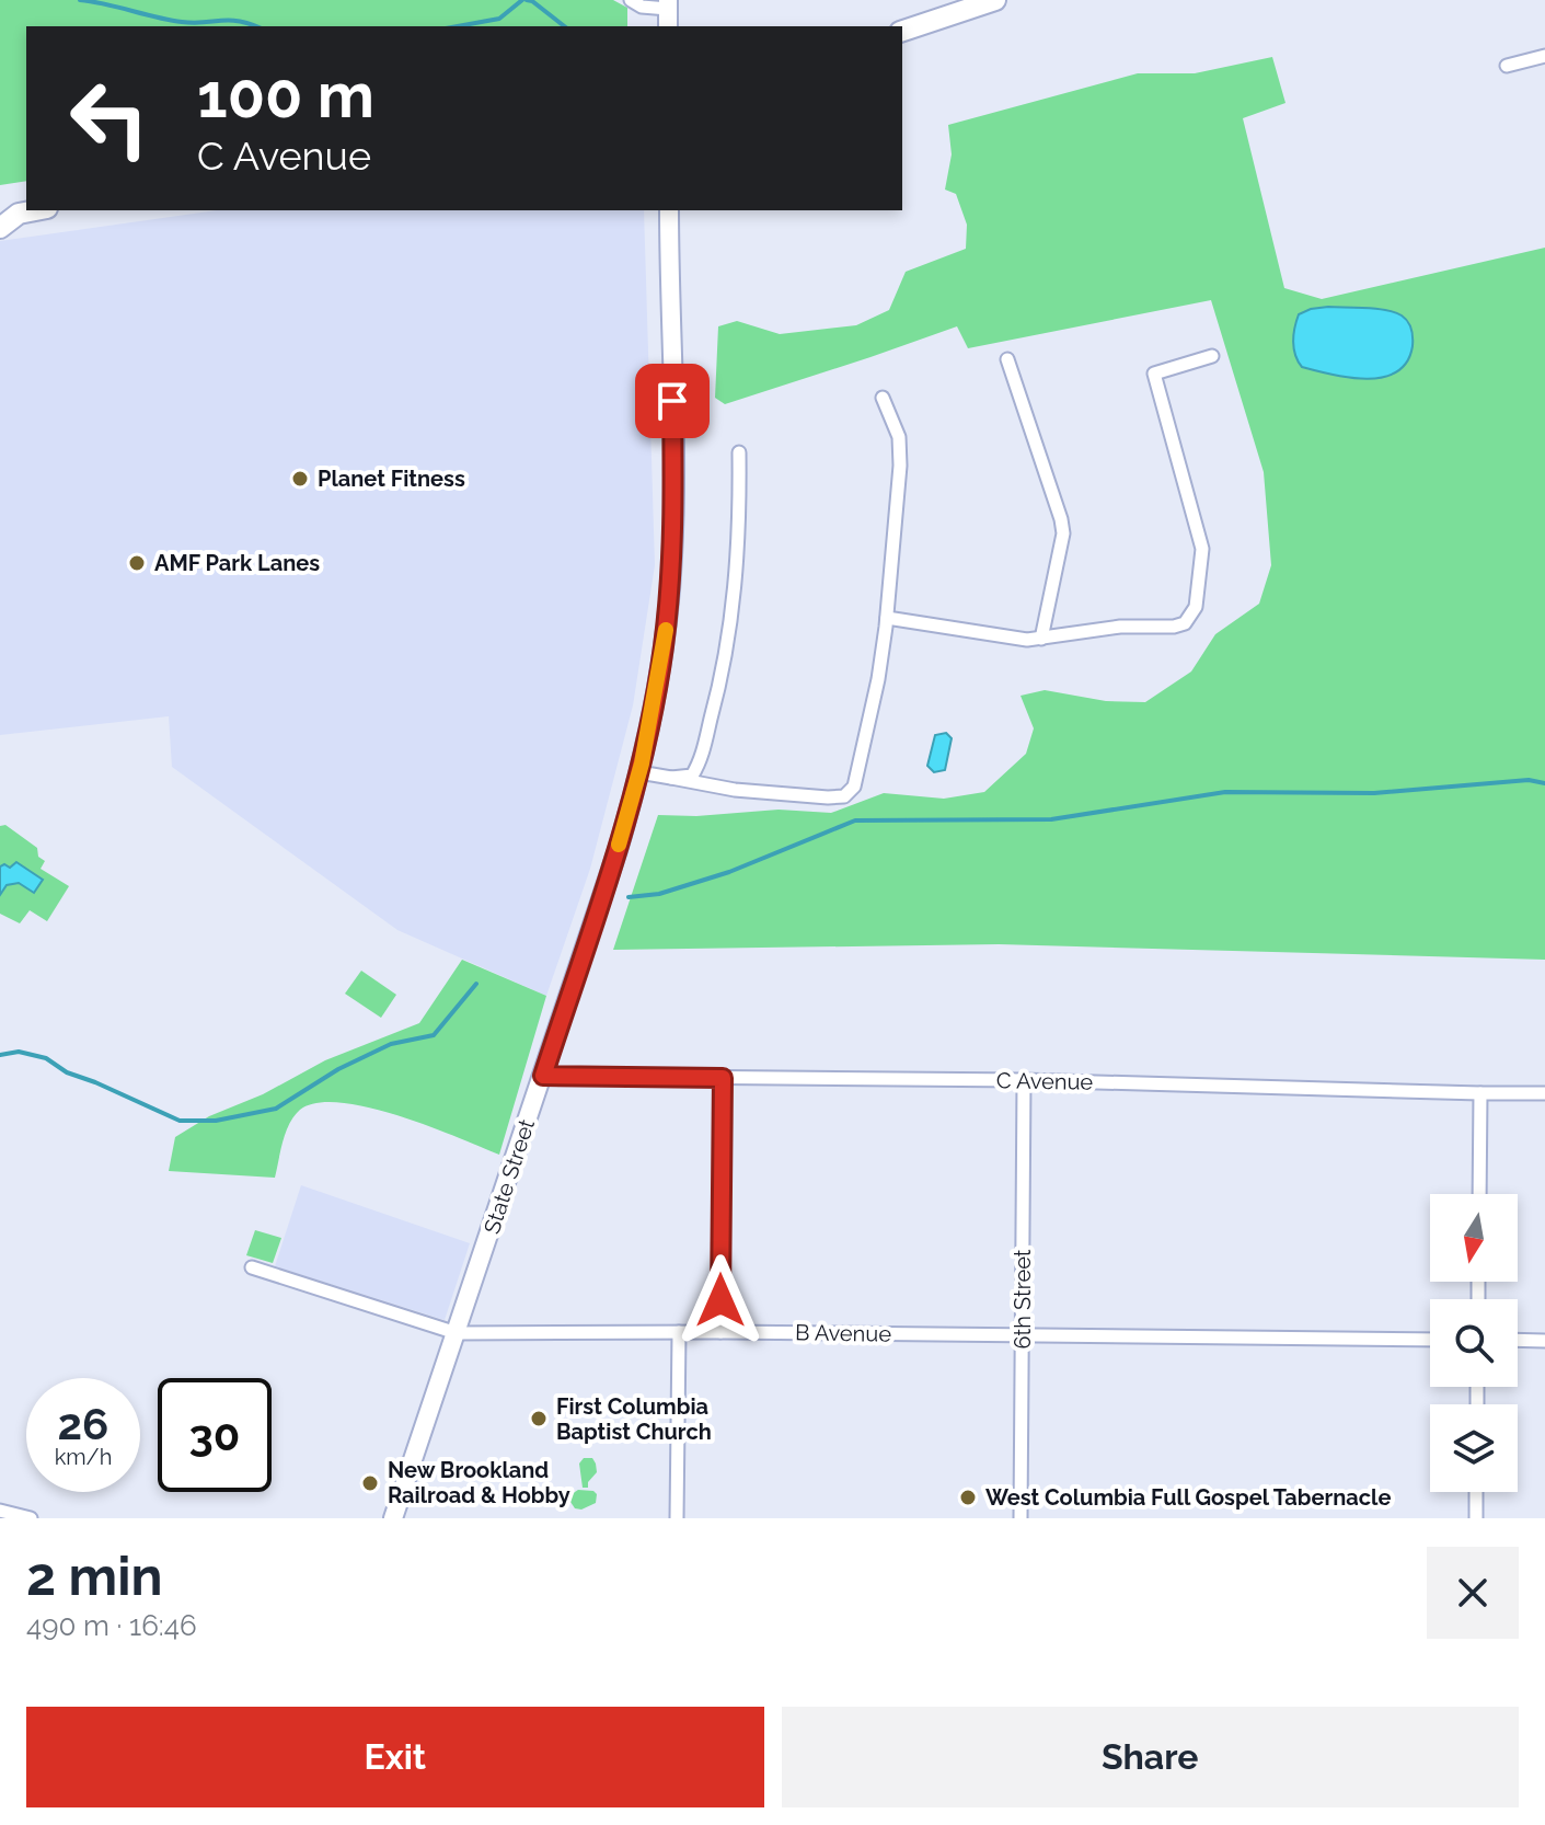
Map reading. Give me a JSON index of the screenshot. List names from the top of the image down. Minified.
{"streets":{"main road":["State Street"],"street":["C Avenue","6th Street","B Avenue"]},"crossings":[["C Avenue","State Street"],["C Avenue","6th Street"],["State Street","B Avenue"],["6th Street","B Avenue"]],"places":["Planet Fitness","AMF Park Lanes","First Columbia Baptist Church","New Brookland Railroad & Hobby","West Columbia Full Gospel Tabernacle"],"north":"bottom","page":{"turn":["100 m","C Avenue"],"speed":"26 km/h","limit":"30","heading":["2 min","490 m · 16:46"],"buttons":["Exit","Share"]}}
